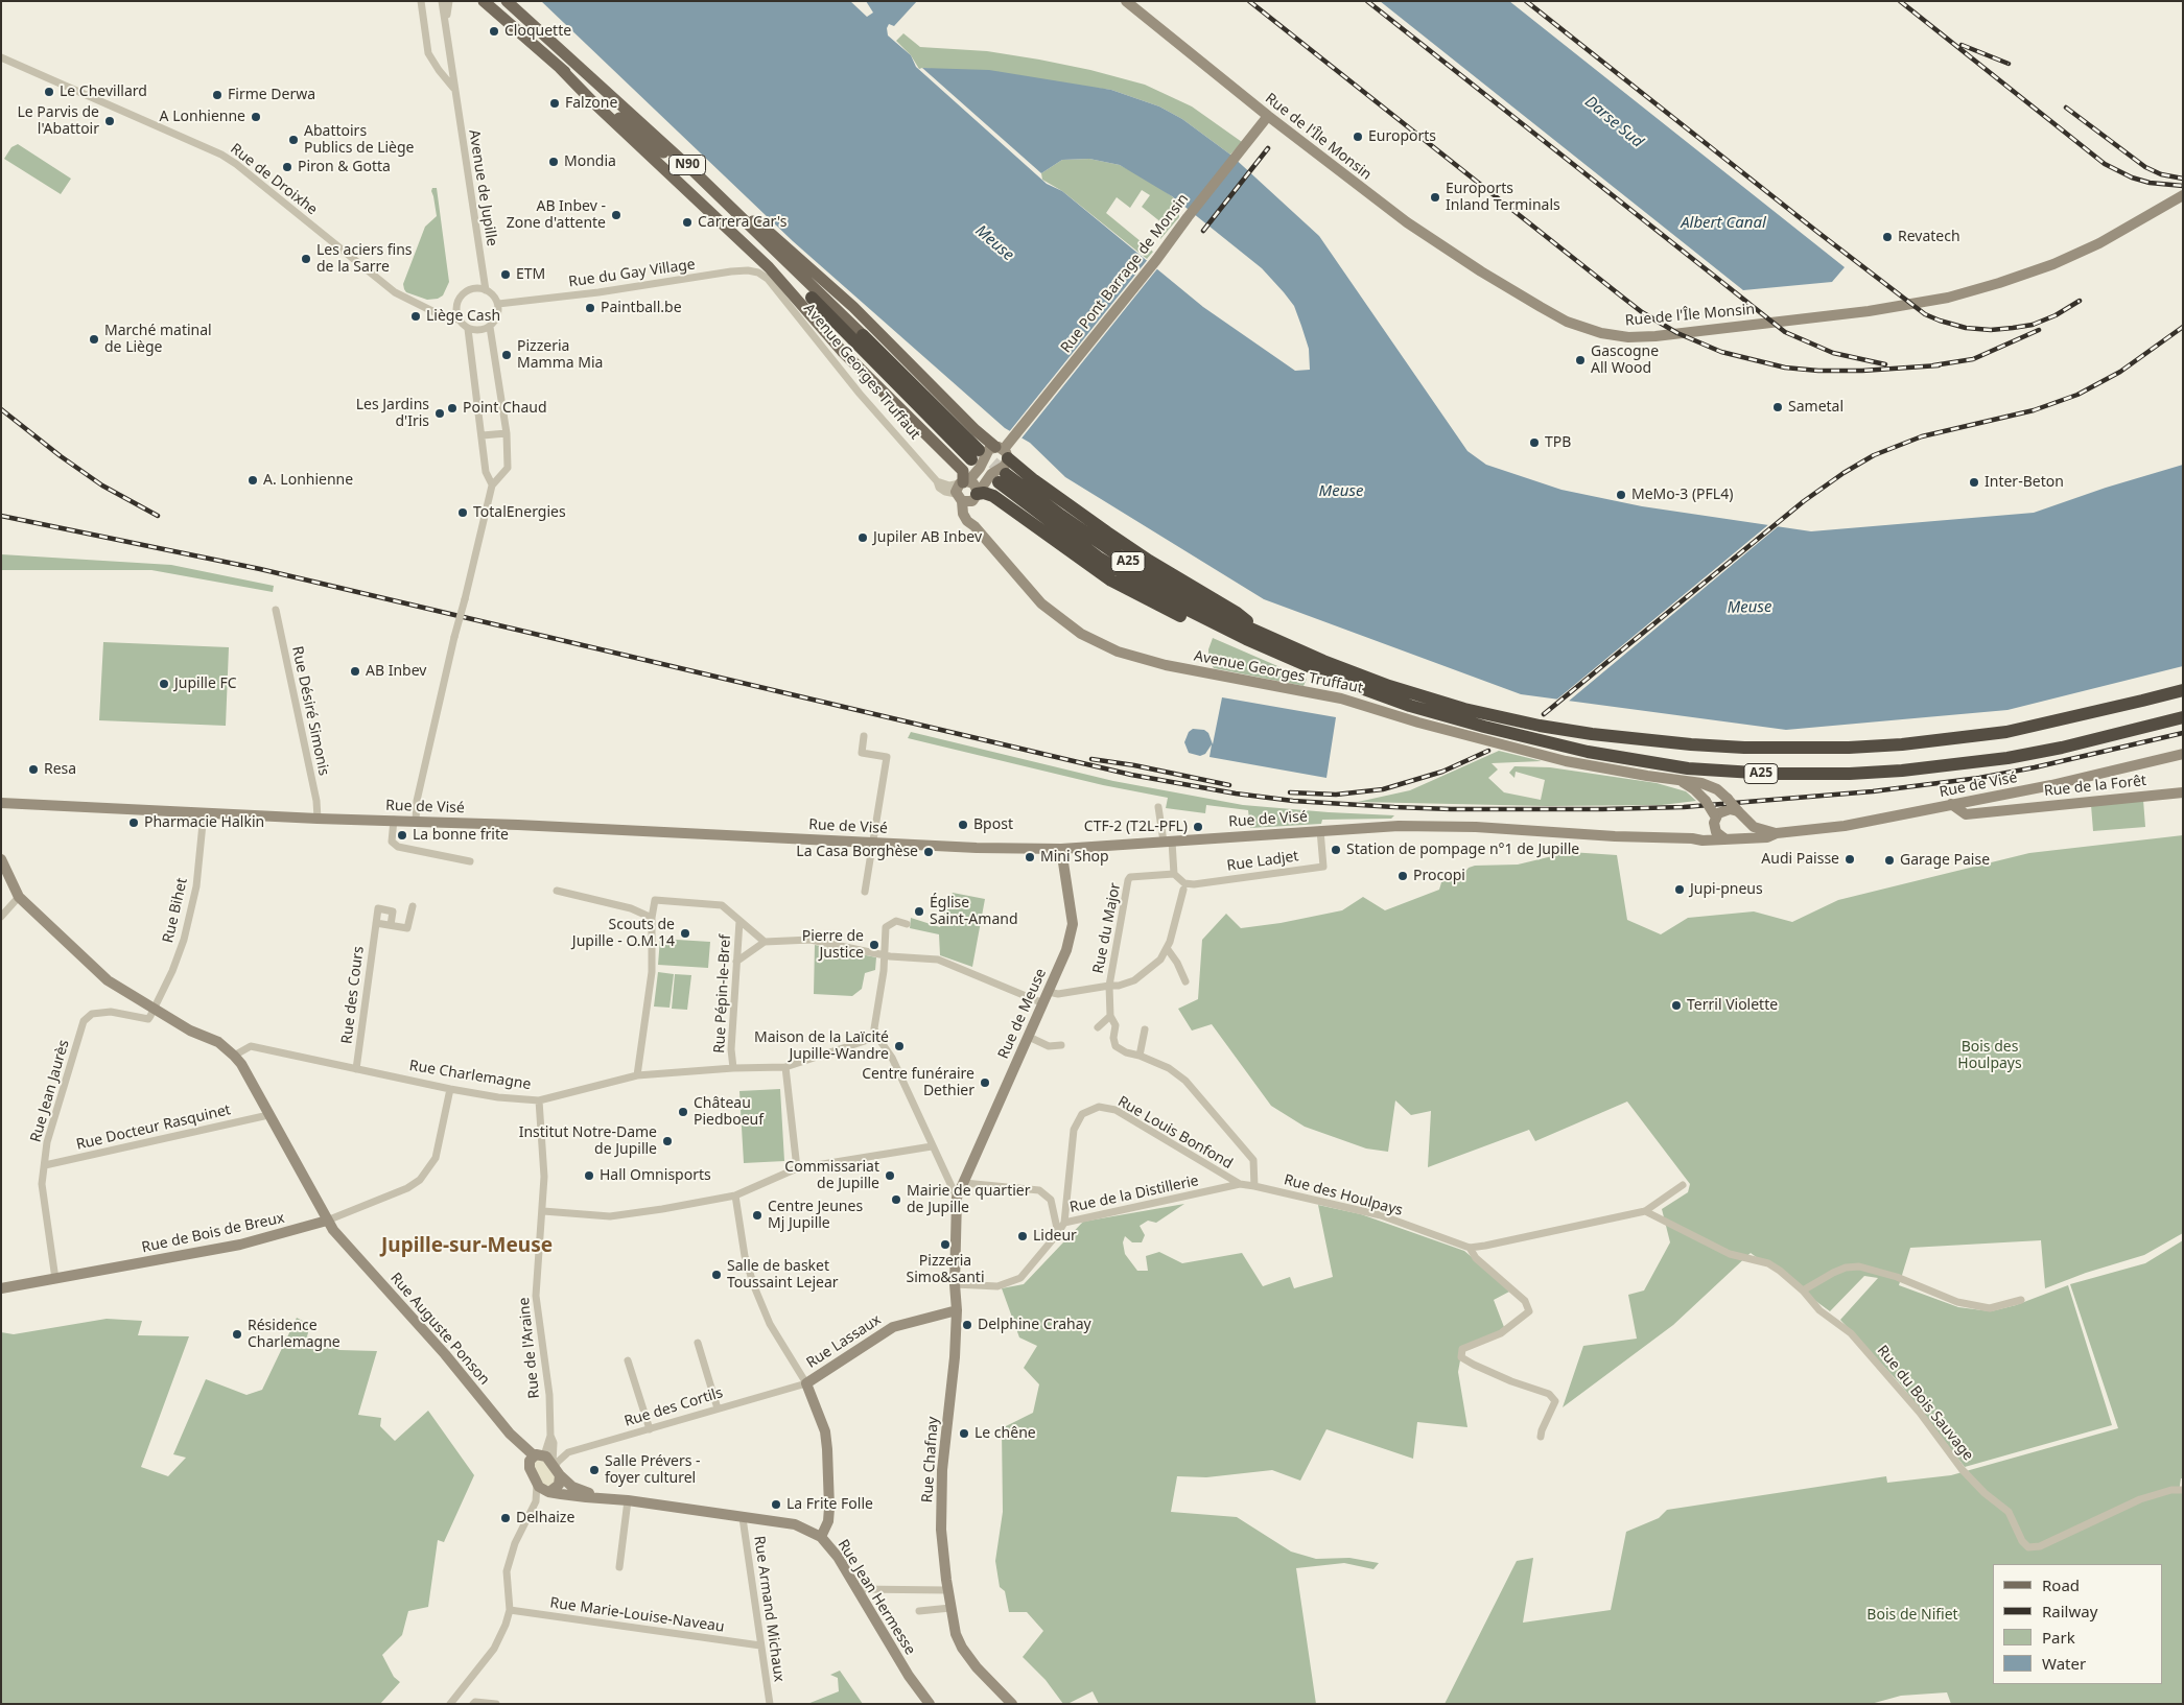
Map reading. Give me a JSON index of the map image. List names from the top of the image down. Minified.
{"streets":{"highway":["A25"],"main road":["N90"],"street":["Rue de l'Île Monsin","Rue de Droixhe","Avenue de Jupille","Rue du Gay Village","Rue Pont Barrage de Monsin","Avenue Georges Truffaut","Rue Désiré Simonis","Rue de Visé","Rue de la Forêt","Rue Ladjet","Rue Bihet","Rue du Major","Rue Pépin-le-Bref","Rue des Cours","Rue de Meuse","Rue Charlemagne","Rue Jean Jaurès","Rue Docteur Rasquinet","Rue Louis Bonfond","Rue de la Distillerie","Rue des Houlpays","Rue de Bois de Breux","Rue Auguste Ponson","Rue Lassaux","Rue de l'Araine","Rue du Bois Sauvage","Rue des Cortils","Rue Chafnay","Rue Jean Hermesse","Rue Armand Michaux","Rue Marie-Louise-Naveau"]},"crossings":[["Rue de l'Île Monsin","Rue Pont Barrage de Monsin"],["N90","Rue Pont Barrage de Monsin"],["N90","Avenue Georges Truffaut"],["N90","A25"],["Rue de Droixhe","Avenue de Jupille"],["Rue de Droixhe","Rue du Gay Village"],["Avenue de Jupille","Rue du Gay Village"],["Rue du Gay Village","Avenue Georges Truffaut"],["Rue Pont Barrage de Monsin","A25"],["Avenue Georges Truffaut","Rue de Visé"],["Rue Désiré Simonis","Rue de Visé"],["Rue de Visé","Rue de la Forêt"],["Rue de Visé","Rue Ladjet"],["Rue de Visé","Rue Bihet"],["Rue de Visé","Rue de Meuse"],["Rue Ladjet","Rue du Major"],["Rue Bihet","Rue Jean Jaurès"],["Rue du Major","Rue de Meuse"],["Rue Pépin-le-Bref","Rue Charlemagne"],["Rue des Cours","Rue Charlemagne"],["Rue de Meuse","Rue Louis Bonfond"],["Rue de Meuse","Rue Chafnay"],["Rue Charlemagne","Rue de Bois de Breux"],["Rue Charlemagne","Rue Auguste Ponson"],["Rue Charlemagne","Rue de l'Araine"],["Rue Jean Jaurès","Rue Docteur Rasquinet"],["Rue Jean Jaurès","Rue de Bois de Breux"],["Rue Docteur Rasquinet","Rue Auguste Ponson"],["Rue Louis Bonfond","Rue de la Distillerie"],["Rue Louis Bonfond","Rue des Houlpays"],["Rue Louis Bonfond","Rue Chafnay"],["Rue des Houlpays","Rue du Bois Sauvage"],["Rue de Bois de Breux","Rue Auguste Ponson"],["Rue Auguste Ponson","Rue des Cortils"],["Rue Auguste Ponson","Rue Jean Hermesse"],["Rue Lassaux","Rue des Cortils"],["Rue Lassaux","Rue Chafnay"],["Rue des Cortils","Rue Jean Hermesse"],["Rue Jean Hermesse","Rue Armand Michaux"],["Rue Armand Michaux","Rue Marie-Louise-Naveau"]],"districts":["Jupille-sur-Meuse"],"water":["Darse Sud","Albert Canal","Meuse"],"parks":["Bois des Houlpays","Bois de Nifiet"],"places":["Cloquette","Le Chevillard","Firme Derwa","Falzone","A Lonhienne","Le Parvis de l'Abattoir","Euroports","Abattoirs Publics de Liège","Mondia","Piron & Gotta","Euroports Inland Terminals","AB Inbev - Zone d'attente","Carrera Car's","Revatech","Les aciers fins de la Sarre","ETM","Paintball.be","Liège Cash","Marché matinal de Liège","Pizzeria Mamma Mia","Gascogne All Wood","Sametal","Point Chaud","Les Jardins d'Iris","TPB","A. Lonhienne","Inter-Beton","MeMo-3 (PFL4)","TotalEnergies","Jupiler AB Inbev","AB Inbev","Jupille FC","Resa","Pharmacie Halkin","Bpost","CTF-2 (T2L-PFL)","La bonne frite","Station de pompage n°1 de Jupille","La Casa Borghèse","Mini Shop","Audi Paisse","Garage Paise","Procopi","Jupi-pneus","Église Saint-Amand","Scouts de Jupille - O.M.14","Pierre de Justice","Terril Violette","Maison de la Laïcité Jupille-Wandre","Centre funéraire Dethier","Château Piedboeuf","Institut Notre-Dame de Jupille","Hall Omnisports","Commissariat de Jupille","Mairie de quartier de Jupille","Centre Jeunes Mj Jupille","Lideur","Pizzeria Simo&santi","Salle de basket Toussaint Lejear","Delphine Crahay","Résidence Charlemagne","Le chêne","Salle Prévers - foyer culturel","La Frite Folle","Delhaize"],"legend":["Road","Railway","Park","Water"]}
